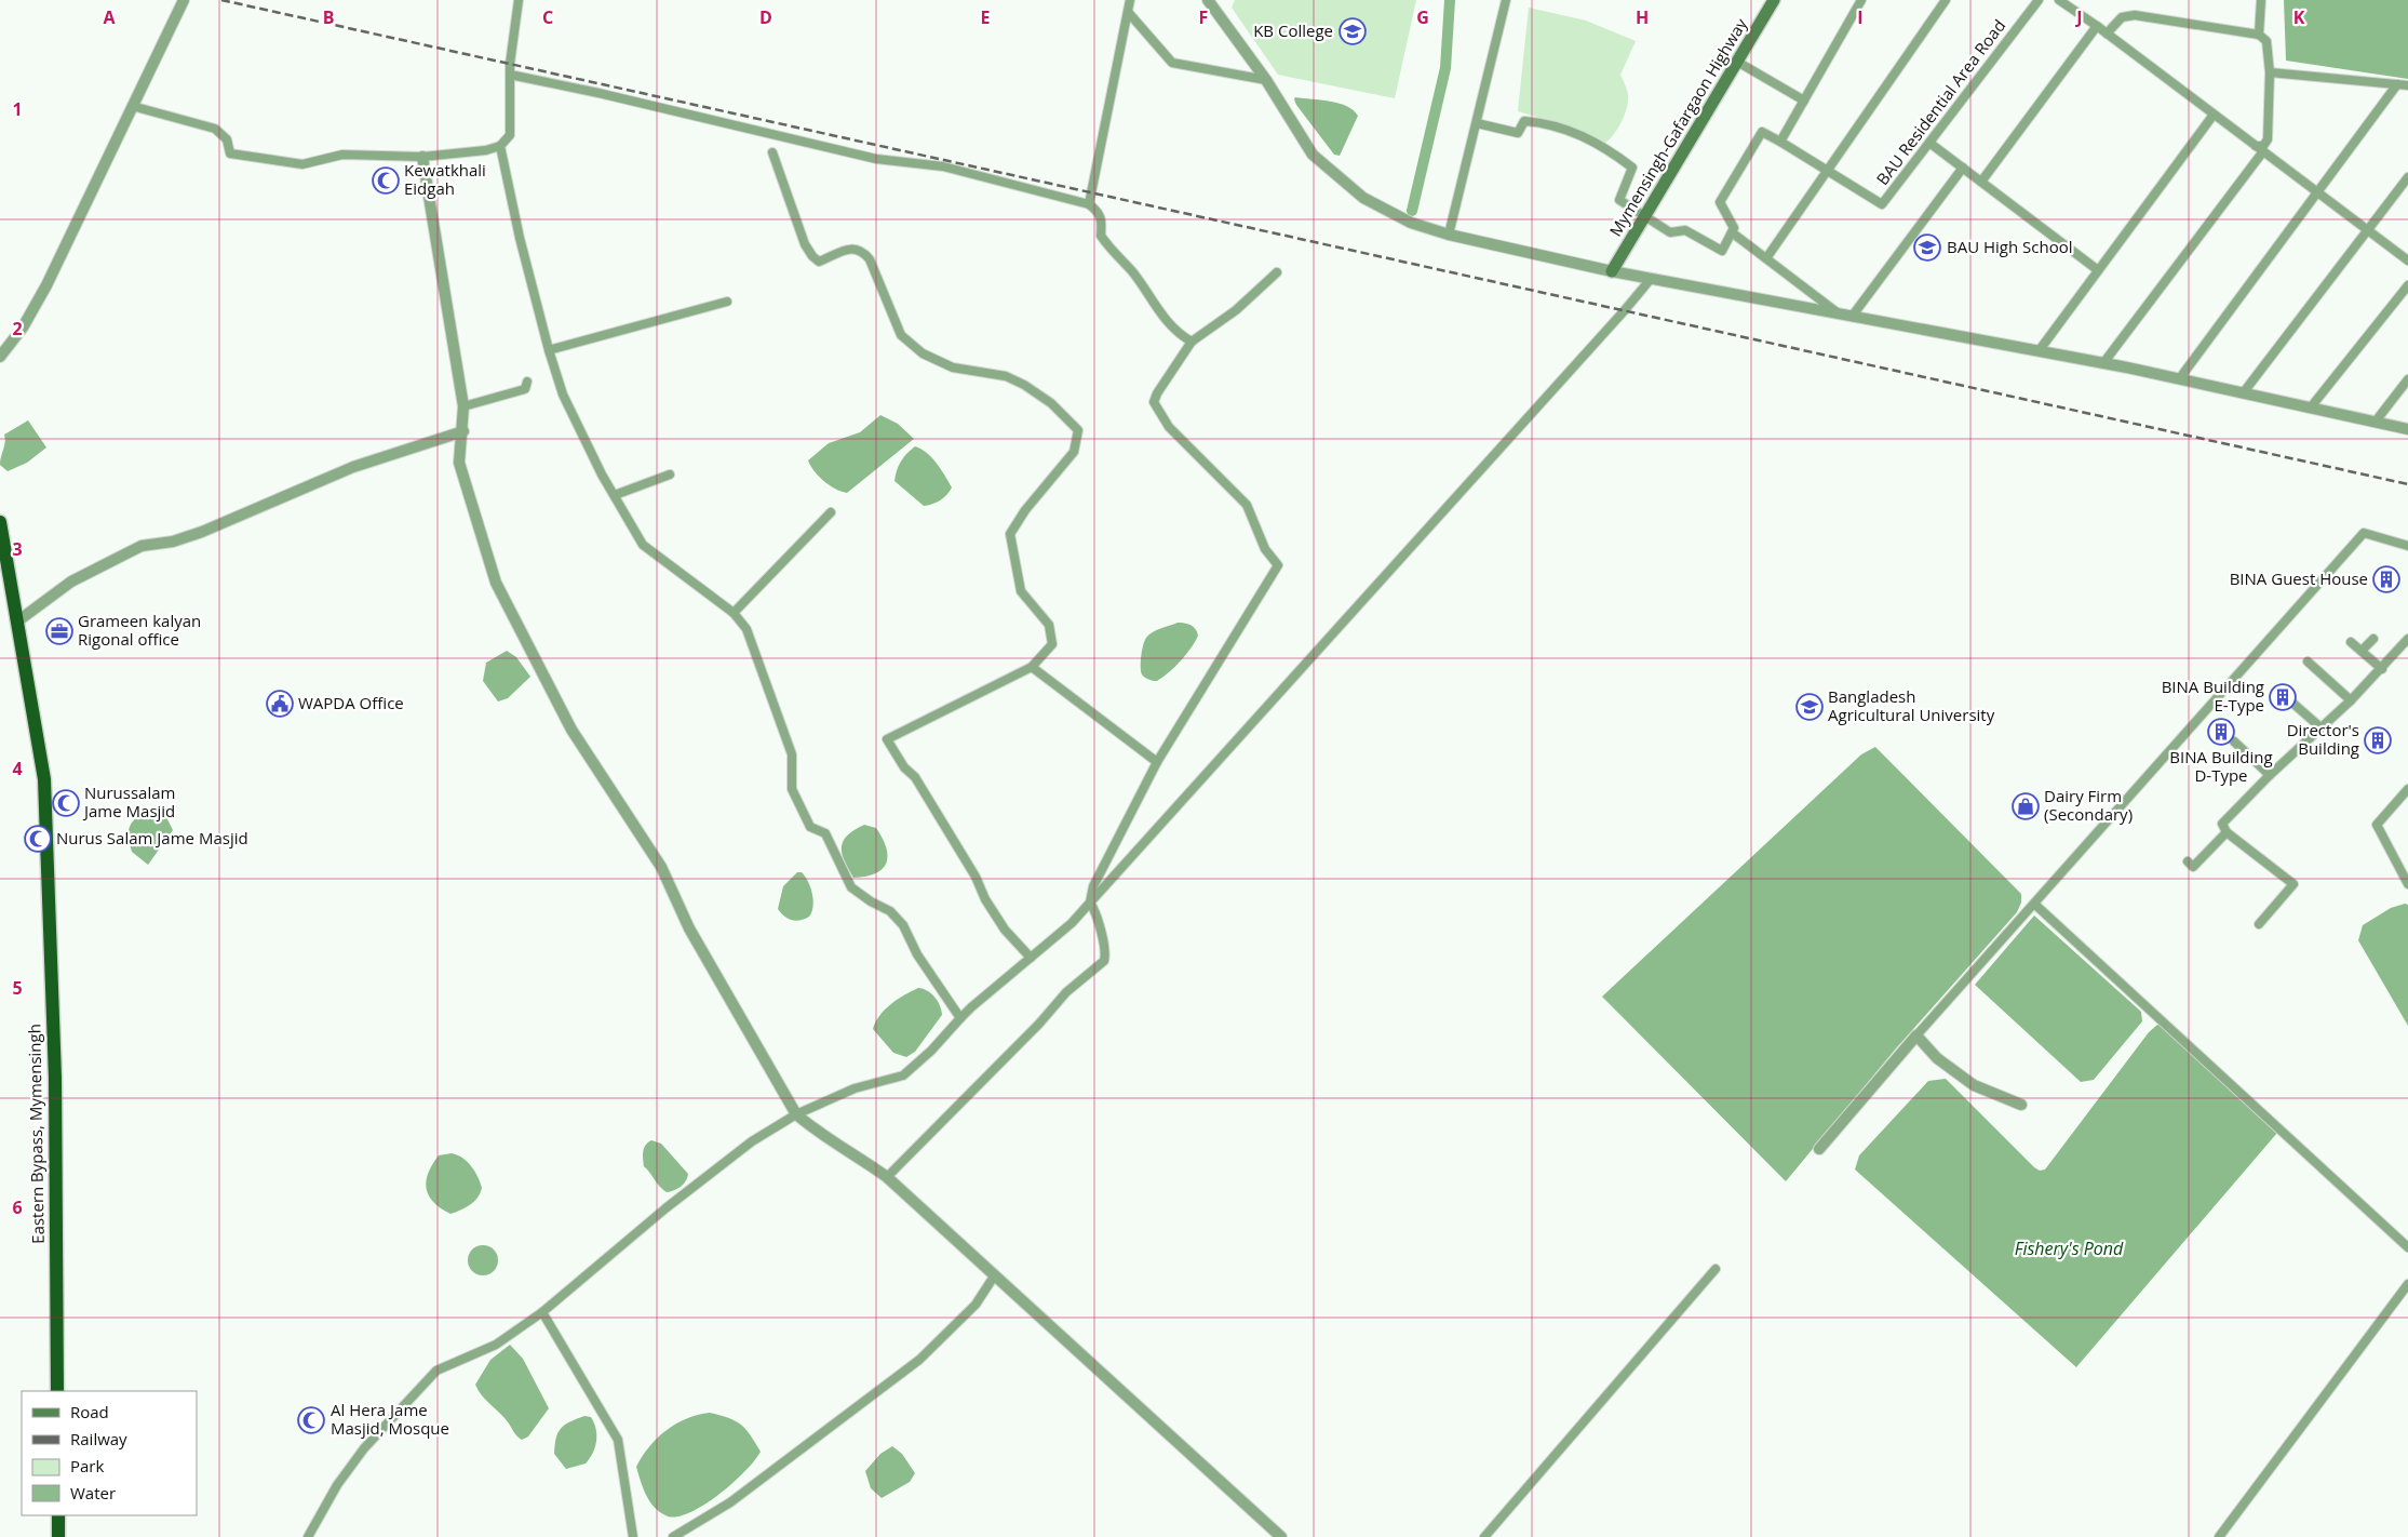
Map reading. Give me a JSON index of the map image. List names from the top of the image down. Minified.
{"streets":{"highway":["Eastern Bypass, Mymensingh"],"main road":["Mymensingh-Gafargaon Highway"],"street":["BAU Residential Area Road"]},"water":["Fishery's Pond"],"places":{"school or university":["KB College","BAU High School","Bangladesh Agricultural University"],"mosque":["Kewatkhali Eidgah","Nurussalam Jame Masjid","Nurus Salam Jame Masjid","Al Hera Jame Masjid, Mosque"],"building":["BINA Guest House","BINA Building E-Type","BINA Building D-Type","Director's Building"],"office":["Grameen kalyan Rigonal office"],"public building":["WAPDA Office"],"shop":["Dairy Firm (Secondary)"]},"legend":["Road","Railway","Park","Water"],"grid":{"columns":["A","B","C","D","E","F","G","H","I","J","K"],"rows":["1","2","3","4","5","6"]}}
